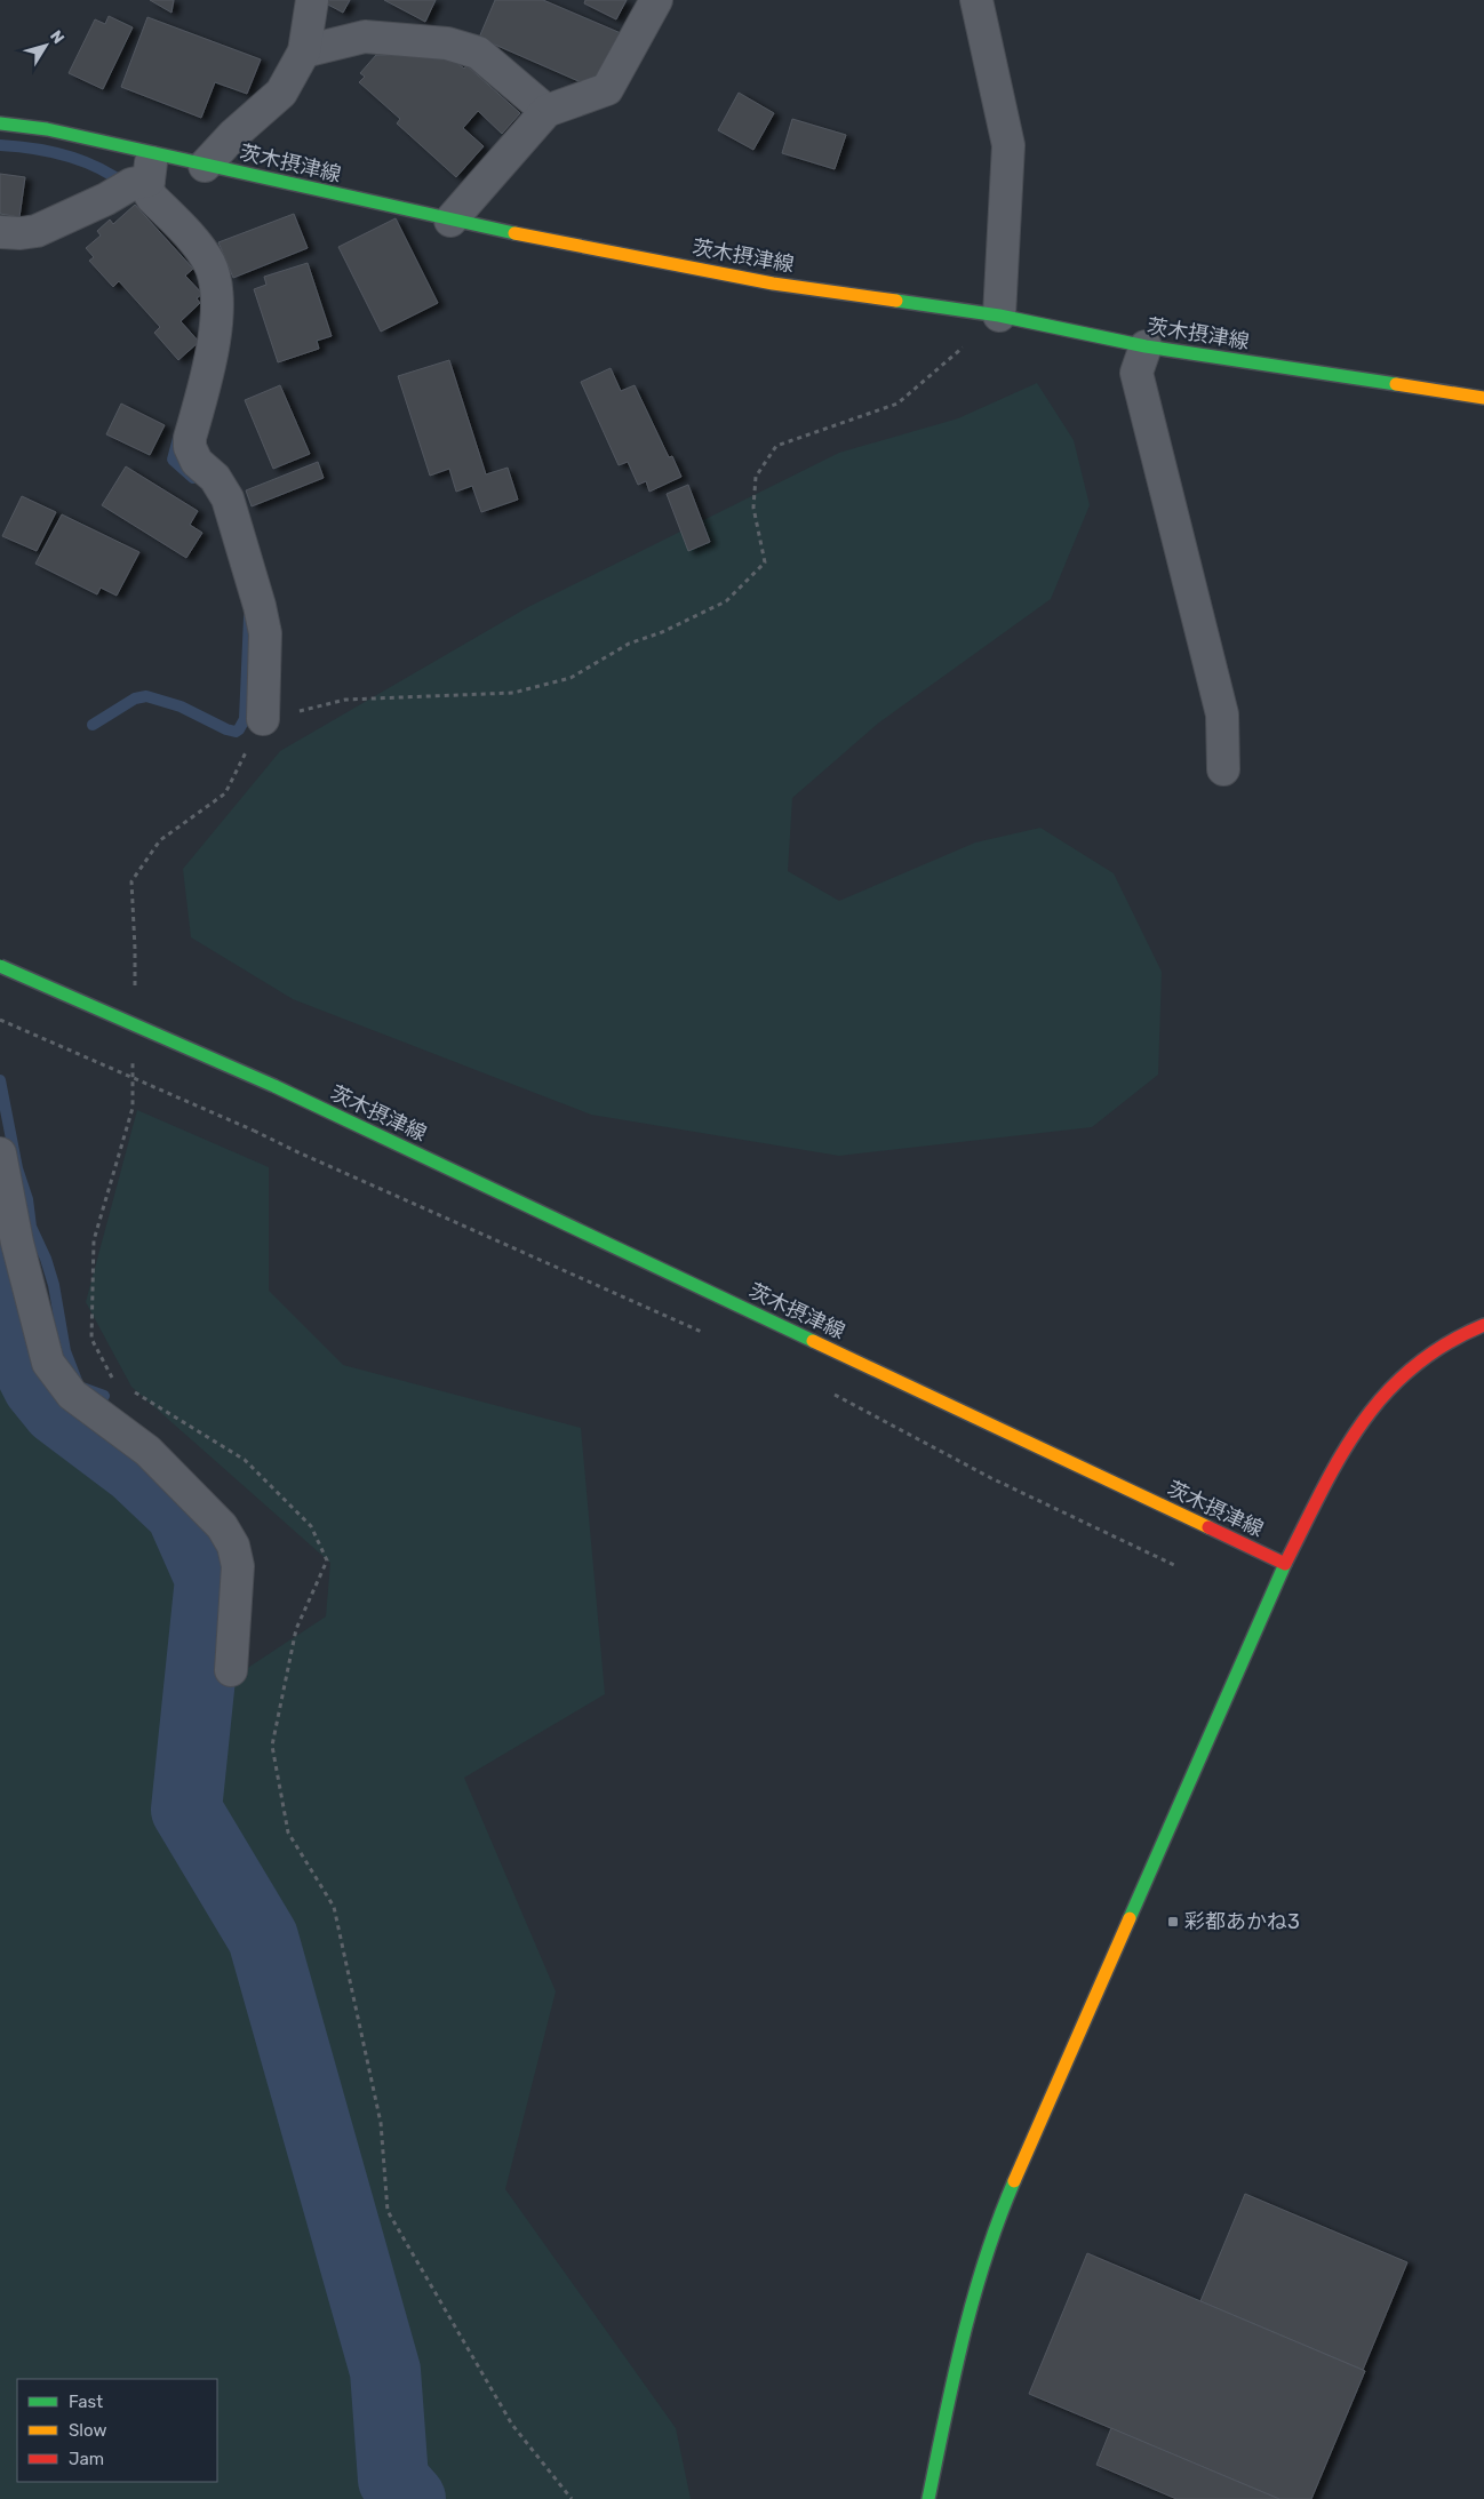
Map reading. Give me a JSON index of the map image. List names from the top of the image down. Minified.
{"streets":{"main road":["茨木摂津線"]},"places":{"transit":["彩都あかね3"]},"legend":["Fast","Slow","Jam"],"north":"top right"}
